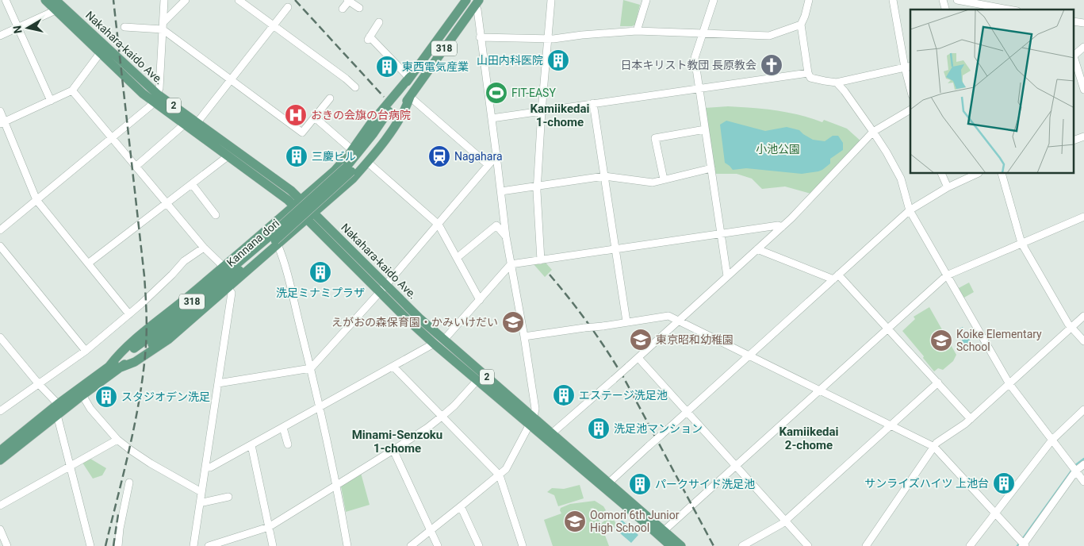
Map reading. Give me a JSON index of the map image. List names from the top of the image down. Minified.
{"streets":{"main road":["Nakahara-kaido Ave.","318","2","Kannana dori"]},"districts":["Kamiikedai 1-chome","Kamiikedai 2-chome","Minami-Senzoku 1-chome"],"parks":["小池公園"],"places":{"building":["山田内科医院","東西電気産業","三慶ビル","洗足ミナミプラザ","エステージ洗足池","スタジオデン洗足","洗足池マンション","サンライズハイツ 上池台","パークサイド洗足池"],"church":["日本キリスト教団 長原教会"],"sports":["FIT-EASY"],"hospital":["おきの会旗の台病院"],"station":["Nagahara"],"school or university":["えがおの森保育園・かみいけだい","東京昭和幼稚園","Koike Elementary School","Oomori 6th Junior High School"]},"north":"left"}
